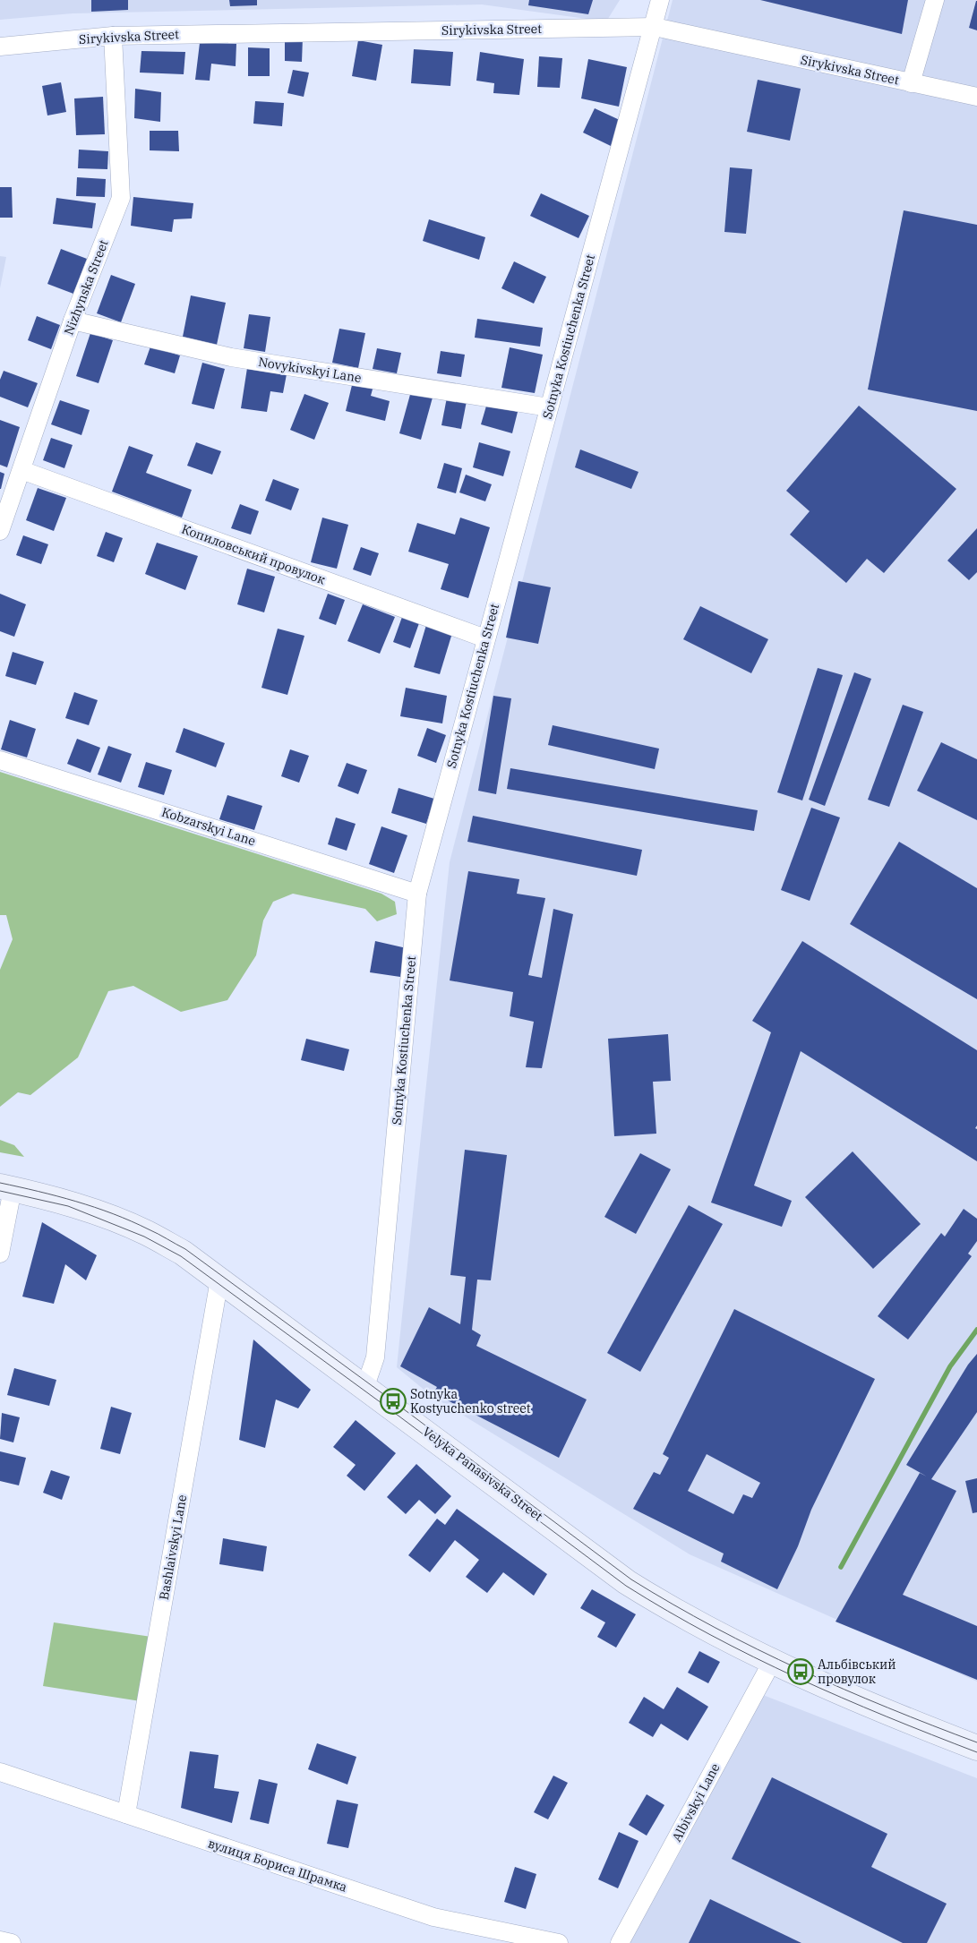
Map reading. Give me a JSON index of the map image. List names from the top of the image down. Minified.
{"streets":{"street":["Sirykivska Street","Nizhynska Street","Sotnyka Kostiuchenka Street","Novykivskyi Lane","Копиловський провулок","Kobzarskyi Lane","Velyka Panasivska Street","Bashlaivskyi Lane","Albivskyi Lane","вулиця Бориса Шрамка"]},"crossings":[["Sirykivska Street","Nizhynska Street"],["Sirykivska Street","Sotnyka Kostiuchenka Street"],["Nizhynska Street","Novykivskyi Lane"],["Nizhynska Street","Копиловський провулок"],["Sotnyka Kostiuchenka Street","Novykivskyi Lane"],["Sotnyka Kostiuchenka Street","Копиловський провулок"],["Sotnyka Kostiuchenka Street","Kobzarskyi Lane"],["Sotnyka Kostiuchenka Street","Velyka Panasivska Street"],["Velyka Panasivska Street","Bashlaivskyi Lane"],["Velyka Panasivska Street","Albivskyi Lane"],["Bashlaivskyi Lane","вулиця Бориса Шрамка"]],"places":{"bus stop":["Sotnyka Kostyuchenko street","Альбівський провулок"]}}
